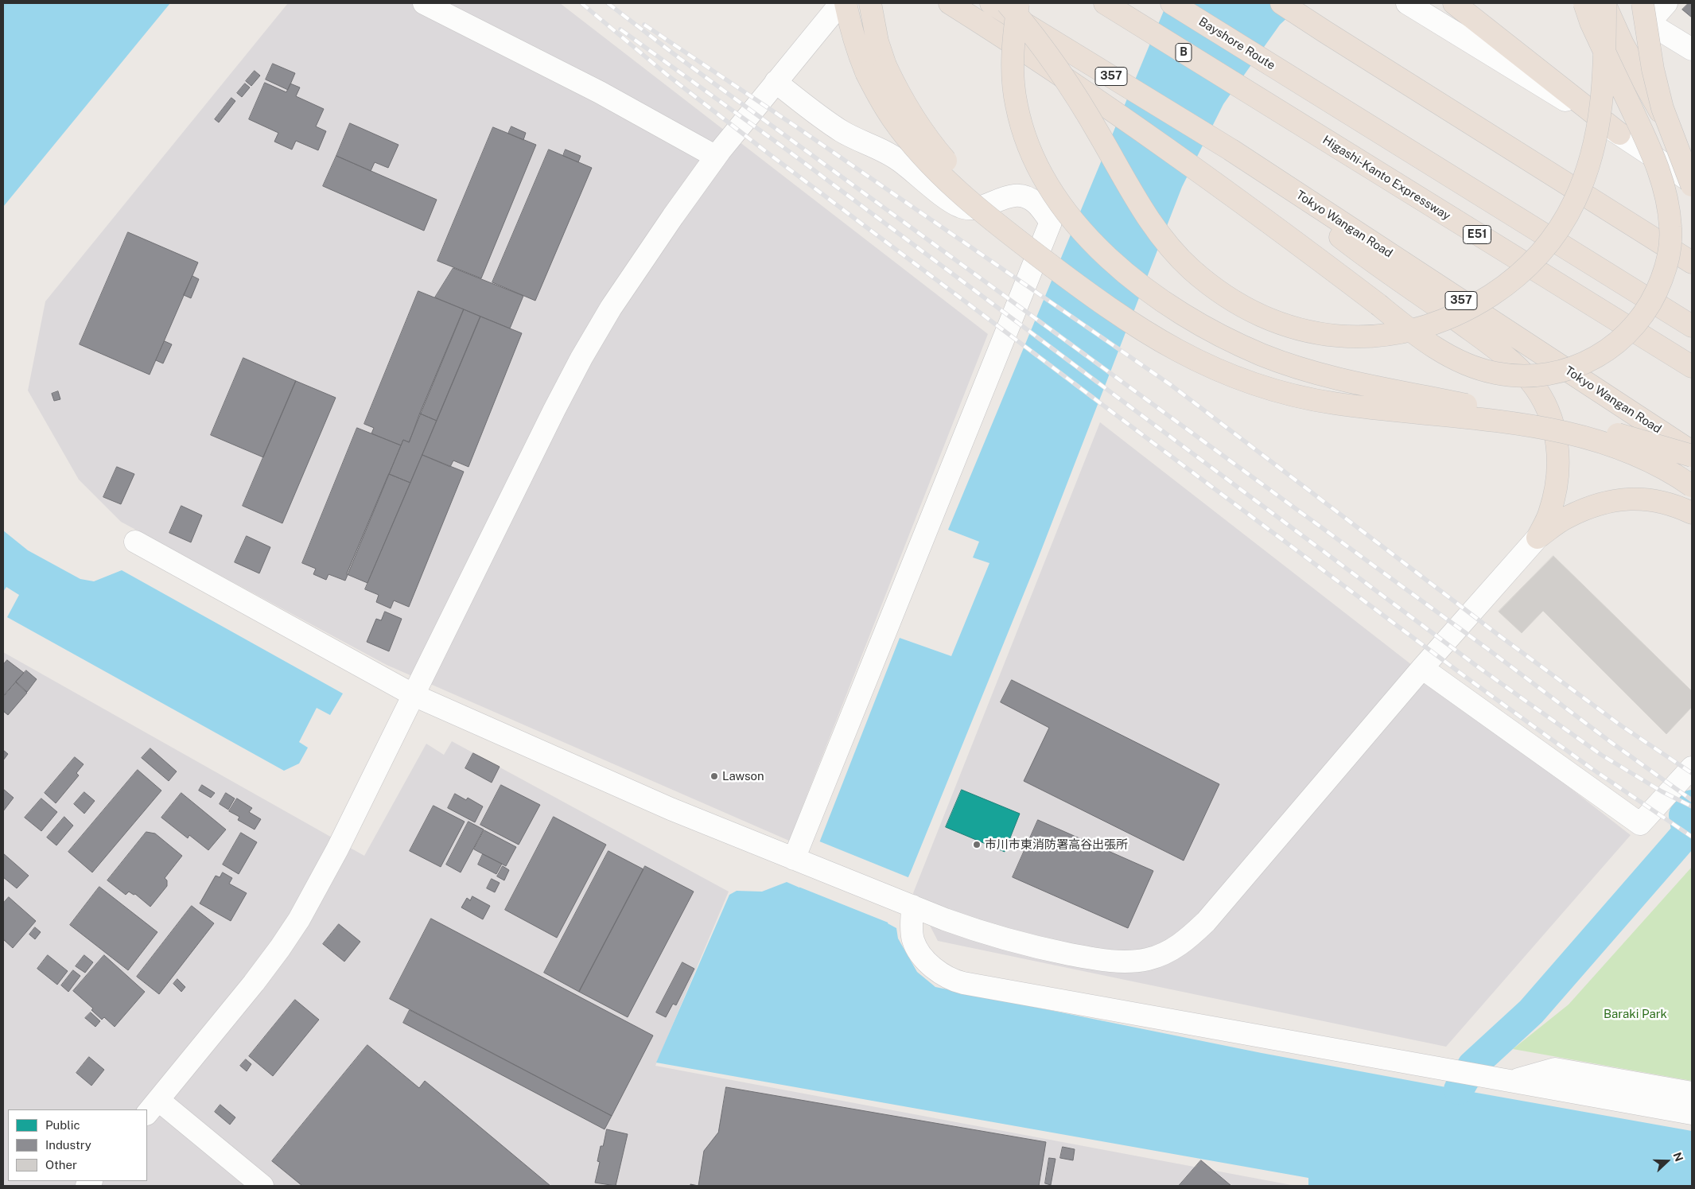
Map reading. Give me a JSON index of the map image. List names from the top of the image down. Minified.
{"streets":{"highway":["Bayshore Route","B","357","Higashi-Kanto Expressway","Tokyo Wangan Road","E51"]},"crossings":[["B","Higashi-Kanto Expressway"]],"parks":["Baraki Park"],"places":["Lawson","市川市東消防署高谷出張所"],"legend":["Public","Industry","Other"],"north":"right"}
